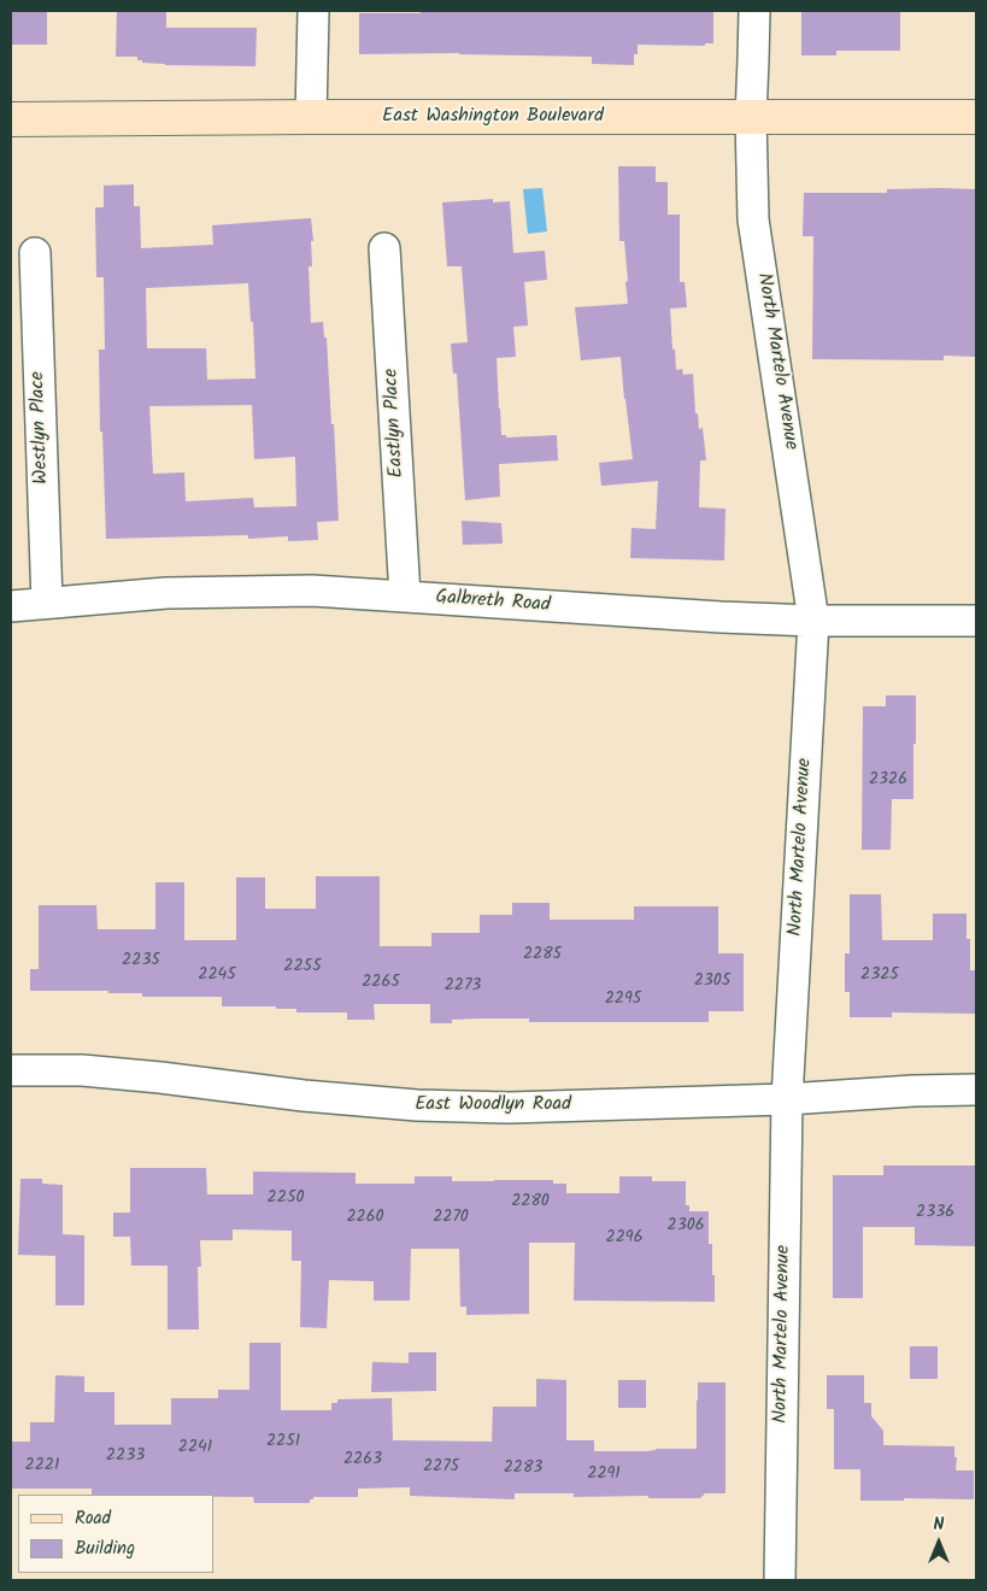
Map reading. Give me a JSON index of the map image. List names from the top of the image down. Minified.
{"streets":{"main road":["East Washington Boulevard"],"street":["North Martelo Avenue","Eastlyn Place","Westlyn Place","Galbreth Road","East Woodlyn Road"]},"crossings":[["East Washington Boulevard","North Martelo Avenue"],["North Martelo Avenue","Galbreth Road"],["North Martelo Avenue","East Woodlyn Road"],["Eastlyn Place","Galbreth Road"],["Westlyn Place","Galbreth Road"]],"house_numbers":["2326","2285","2235","2255","2245","2325","2305","2265","2273","2295","2250","2280","2336","2260","2270","2306","2296","2251","2241","2233","2263","2221","2275","2283","2291"],"legend":["Road","Building"],"north":"top"}
